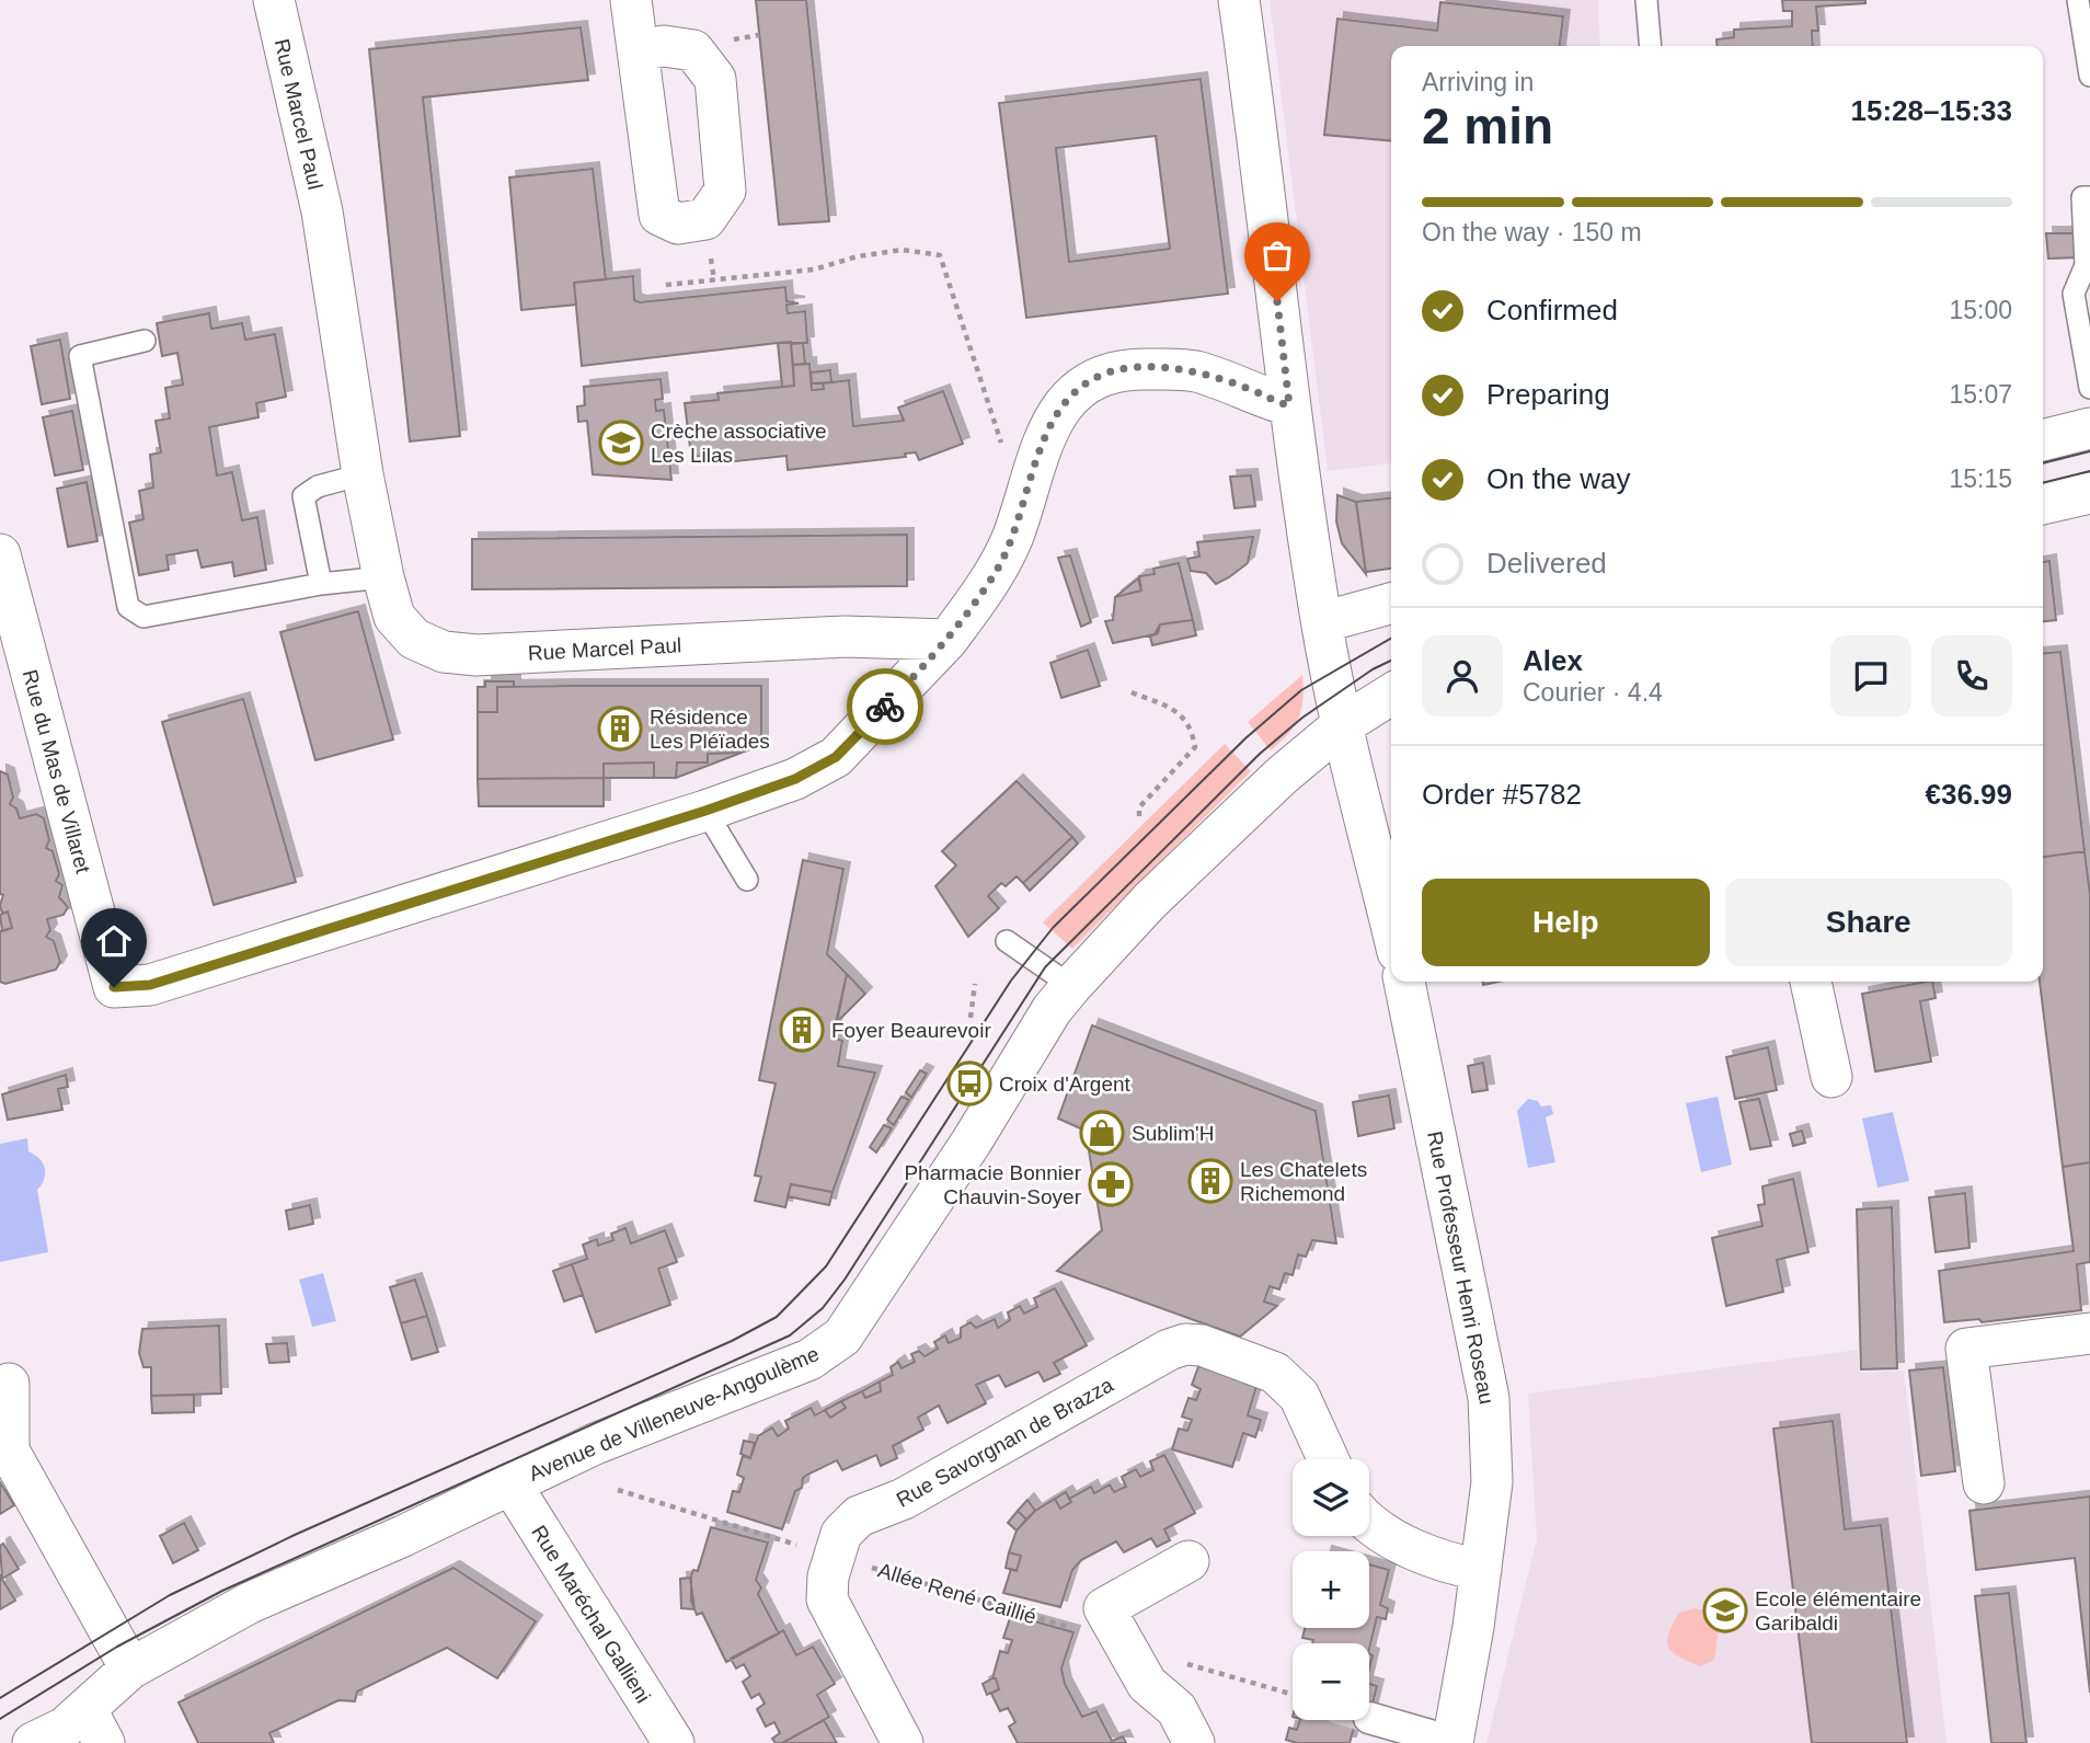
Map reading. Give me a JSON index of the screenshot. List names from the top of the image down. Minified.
{"streets":{"street":["Rue Marcel Paul","Rue du Mas de Villaret","Rue Professeur Henri Roseau","Avenue de Villeneuve-Angoulème","Rue Savorgnan de Brazza","Rue Maréchal Gallieni"],"path":["Allée René Caillié"]},"crossings":[["Rue Marcel Paul","Rue du Mas de Villaret"],["Avenue de Villeneuve-Angoulème","Rue Maréchal Gallieni"],["Rue Savorgnan de Brazza","Allée René Caillié"]],"places":{"school or university":["Crèche associative Les Lilas","Ecole élémentaire Garibaldi"],"building":["Résidence Les Pléïades","Foyer Beaurevoir","Les Chatelets Richemond"],"bus stop":["Croix d'Argent"],"shop":["Sublim'H"],"pharmacy":["Pharmacie Bonnier Chauvin-Soyer"]},"page":{"heading":["2 min","Arriving in","15:28–15:33"],"panel":["Alex","Courier · 4.4","Order #5782","€36.99"],"bar":"On the way · 150 m","list":[["Confirmed","15:00"],["Preparing","15:07"],["On the way","15:15"],"Delivered"],"buttons":["Help","Share"],"map_buttons":["+","−"]}}
